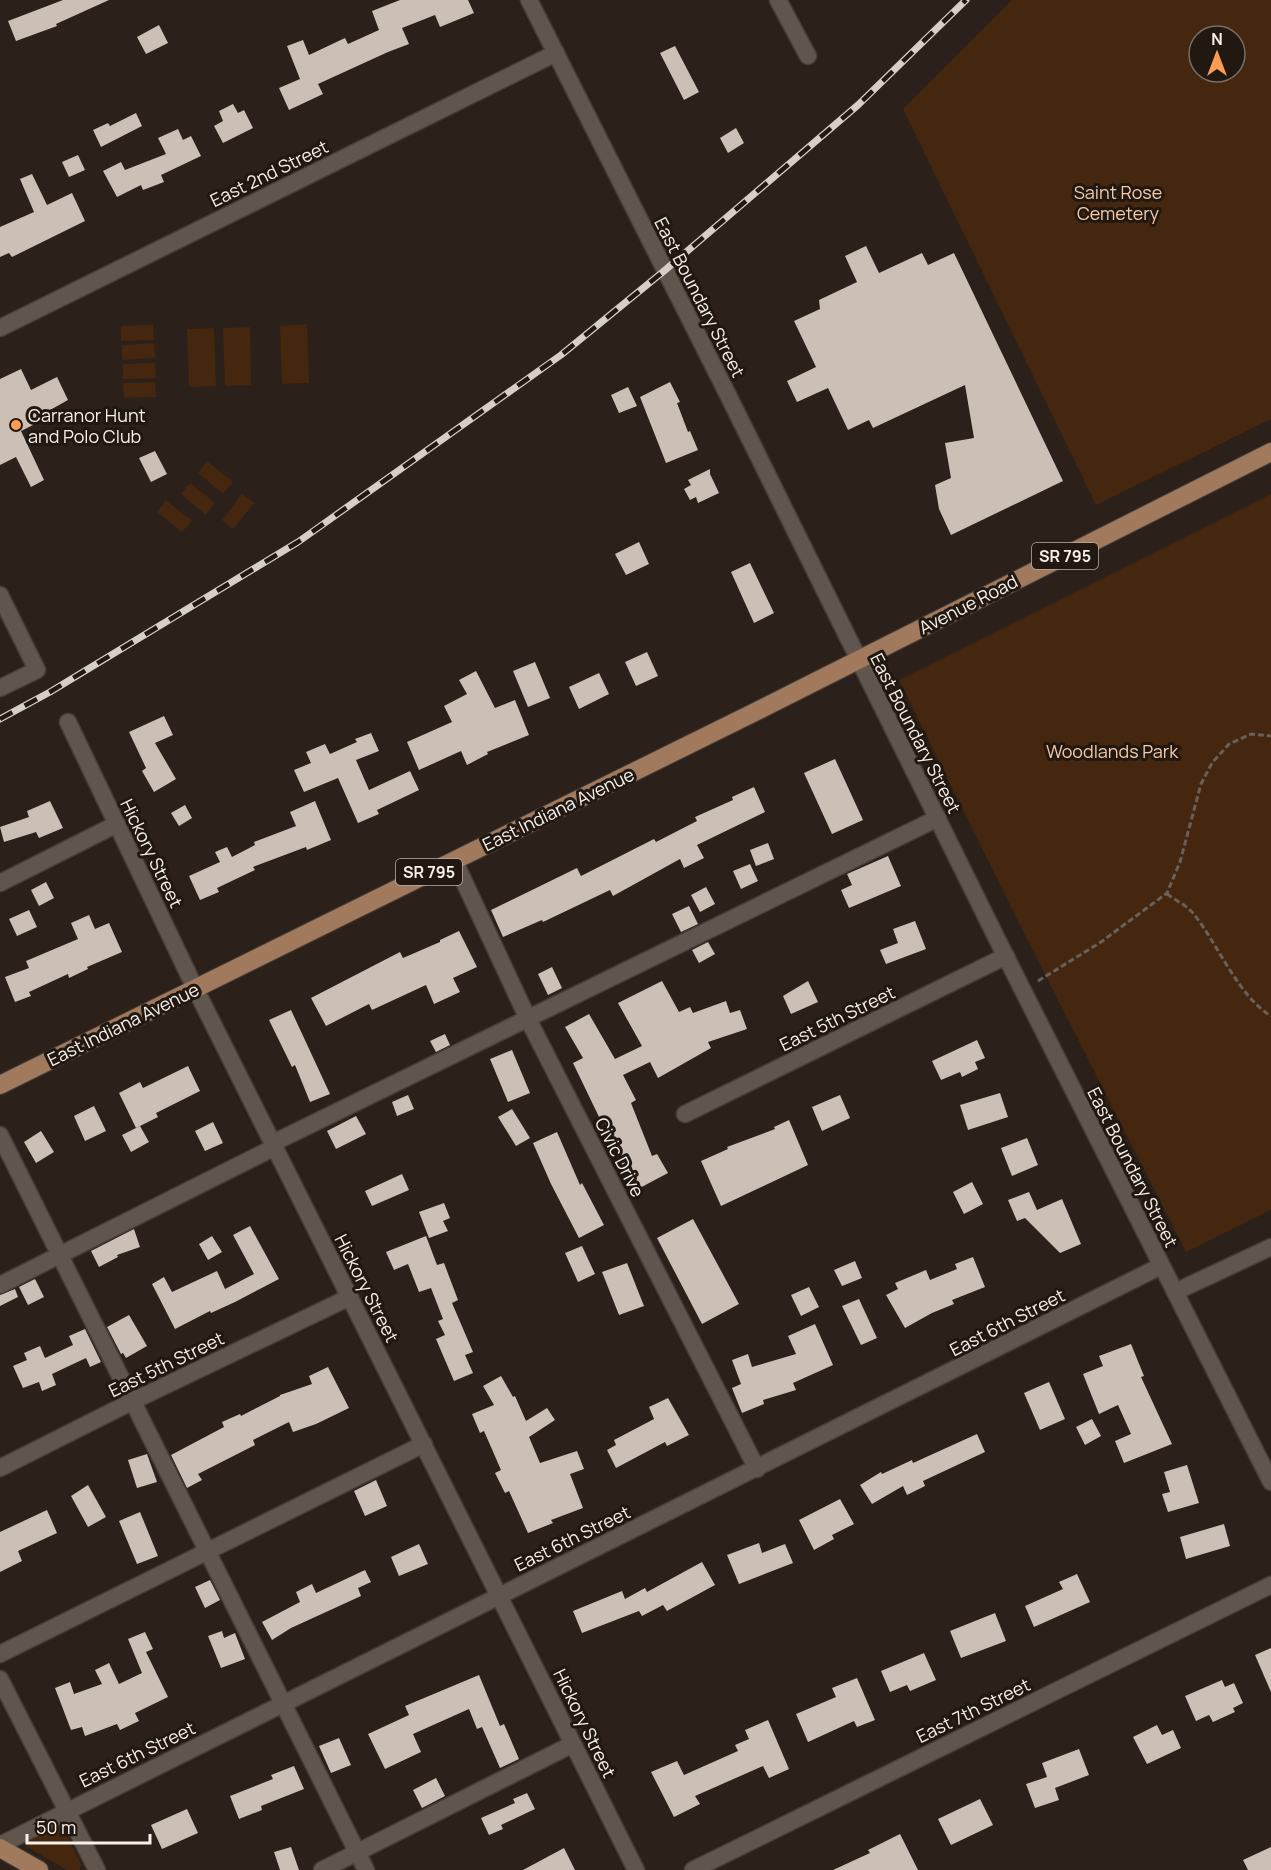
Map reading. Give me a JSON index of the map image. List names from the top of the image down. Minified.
{"streets":{"main road":["SR 795","Avenue Road","East Indiana Avenue"],"street":["East 2nd Street","East Boundary Street","Hickory Street","East 5th Street","Civic Drive","East 6th Street","East 7th Street"]},"crossings":[["East 2nd Street","East Boundary Street"],["East Boundary Street","Avenue Road"],["East Boundary Street","East Indiana Avenue"],["East Boundary Street","East 5th Street"],["East Boundary Street","East 6th Street"],["Avenue Road","East Indiana Avenue"],["East Indiana Avenue","Hickory Street"],["East Indiana Avenue","Civic Drive"],["Hickory Street","East 5th Street"],["Hickory Street","East 6th Street"],["Civic Drive","East 6th Street"]],"parks":["Saint Rose Cemetery","Woodlands Park"],"places":["Carranor Hunt and Polo Club"],"scale_bar":"50 m","north":"top"}
